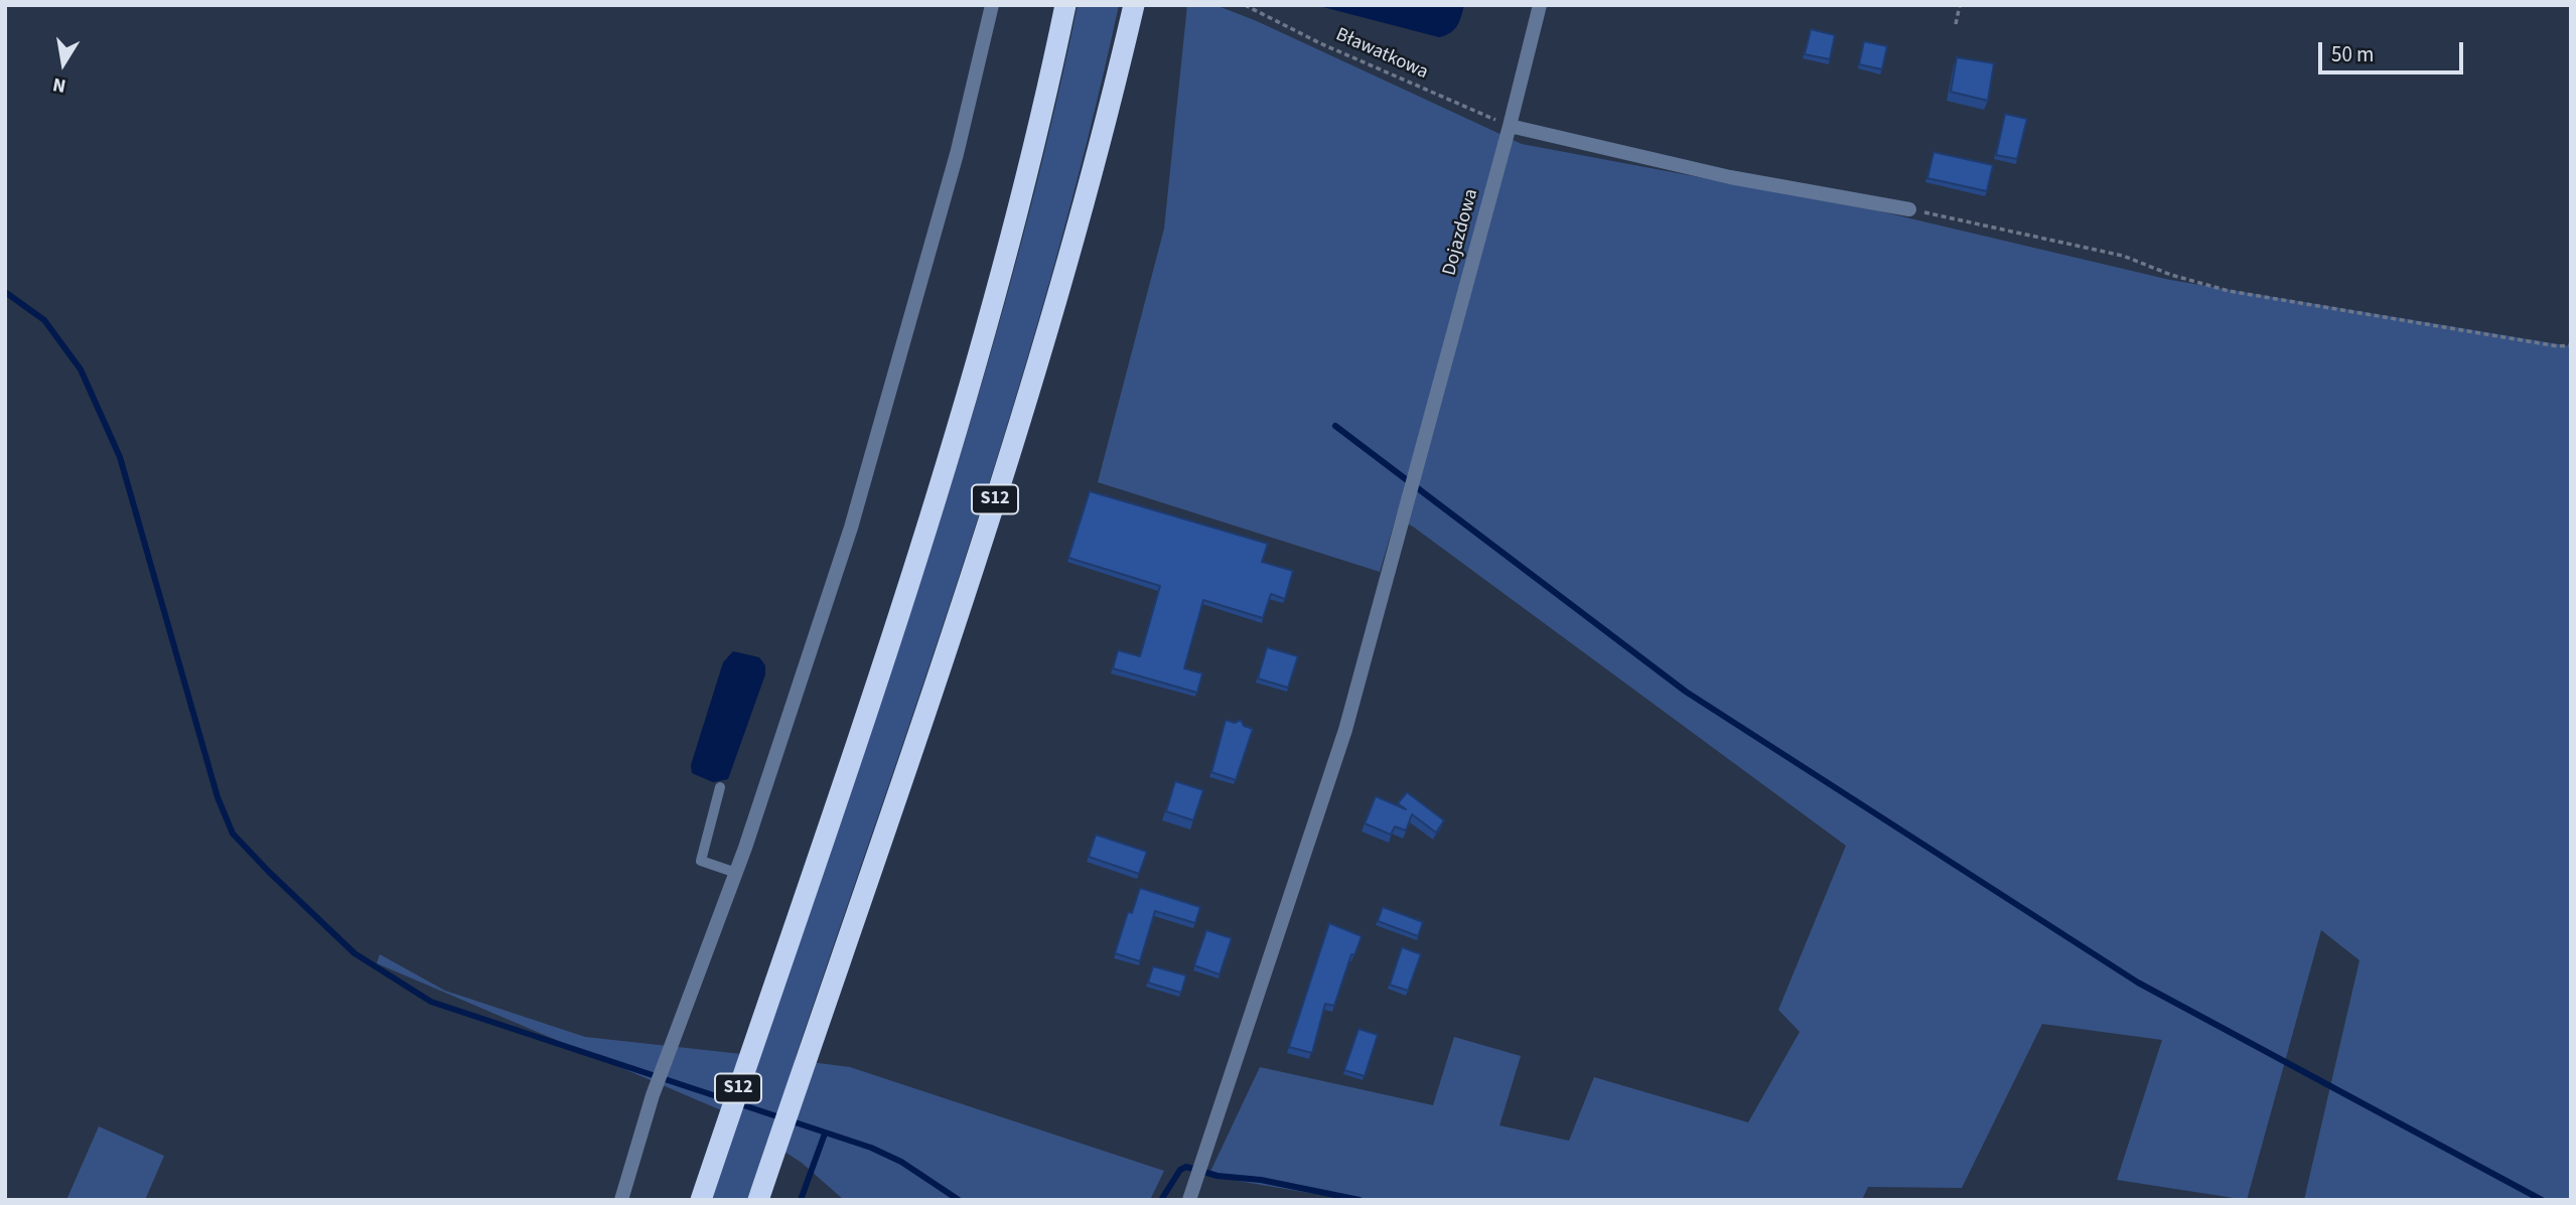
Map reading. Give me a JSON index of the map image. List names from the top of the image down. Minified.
{"streets":{"highway":["S12"],"street":["Dojazdowa"],"path":["Bławatkowa"]},"crossings":[["Bławatkowa","Dojazdowa"]],"scale_bar":"50 m","north":"bottom"}
